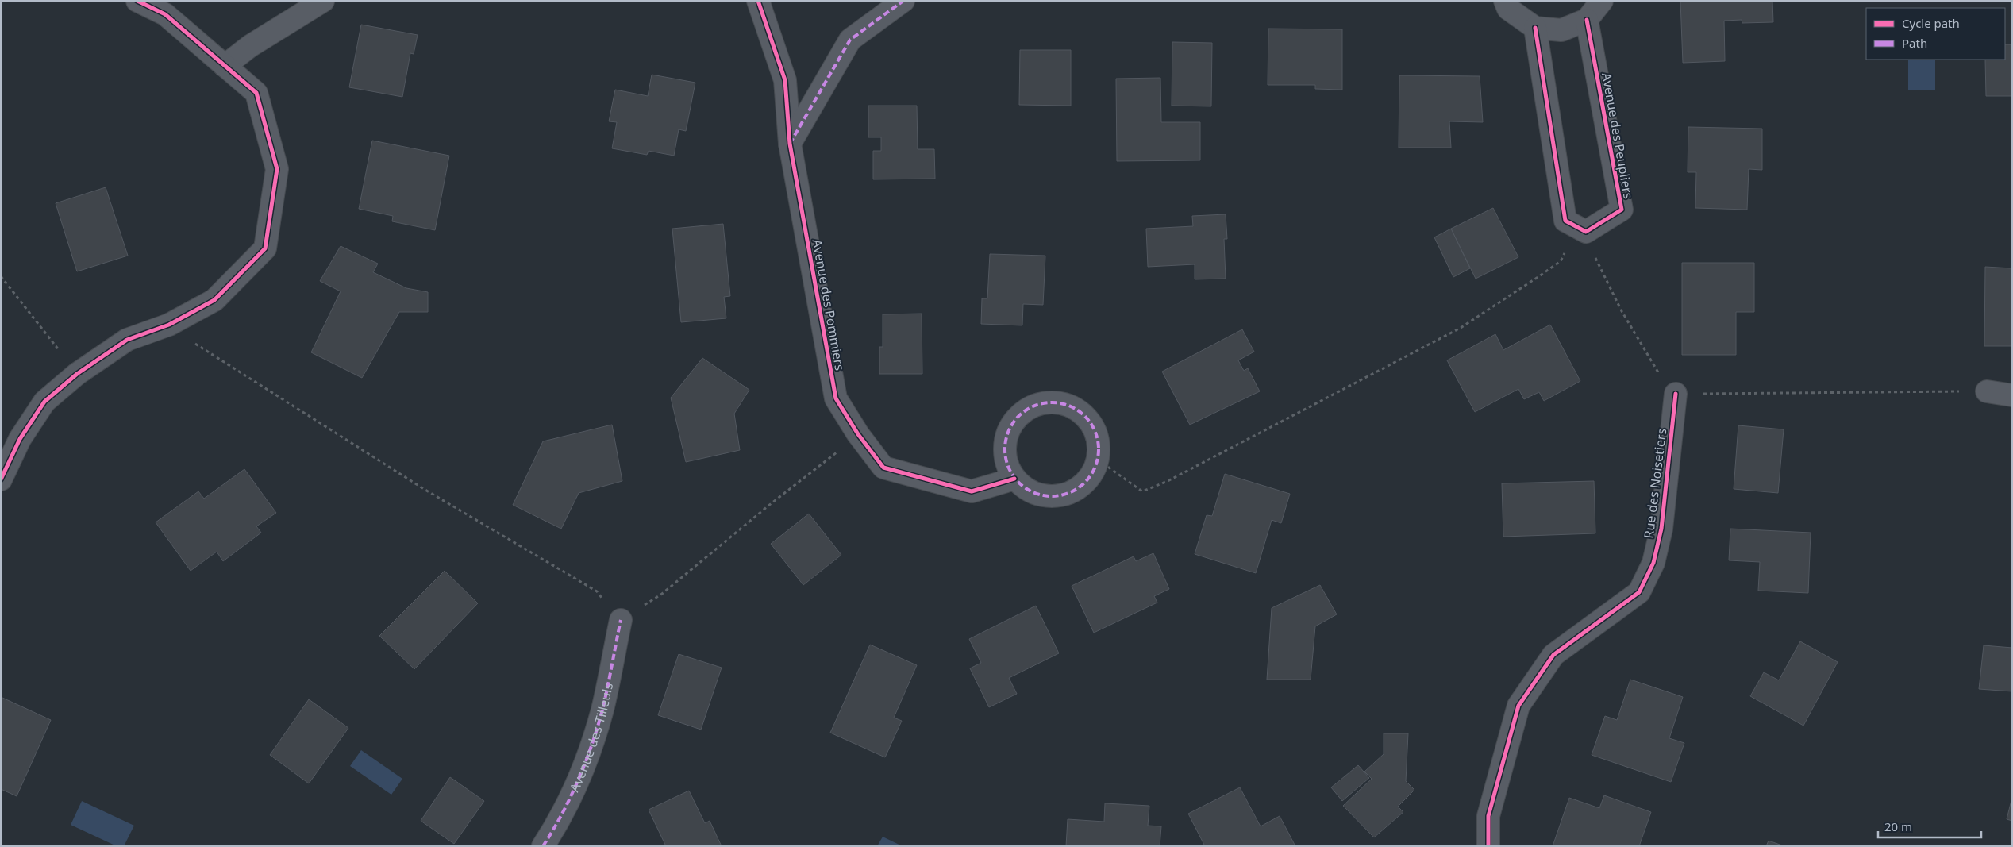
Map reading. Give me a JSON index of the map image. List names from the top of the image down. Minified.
{"streets":{"street":["Avenue des Peupliers","Avenue des Pommiers","Rue des Noisetiers","Avenue des Tilleuls"]},"legend":["Cycle path","Path"],"scale_bar":"20 m"}
